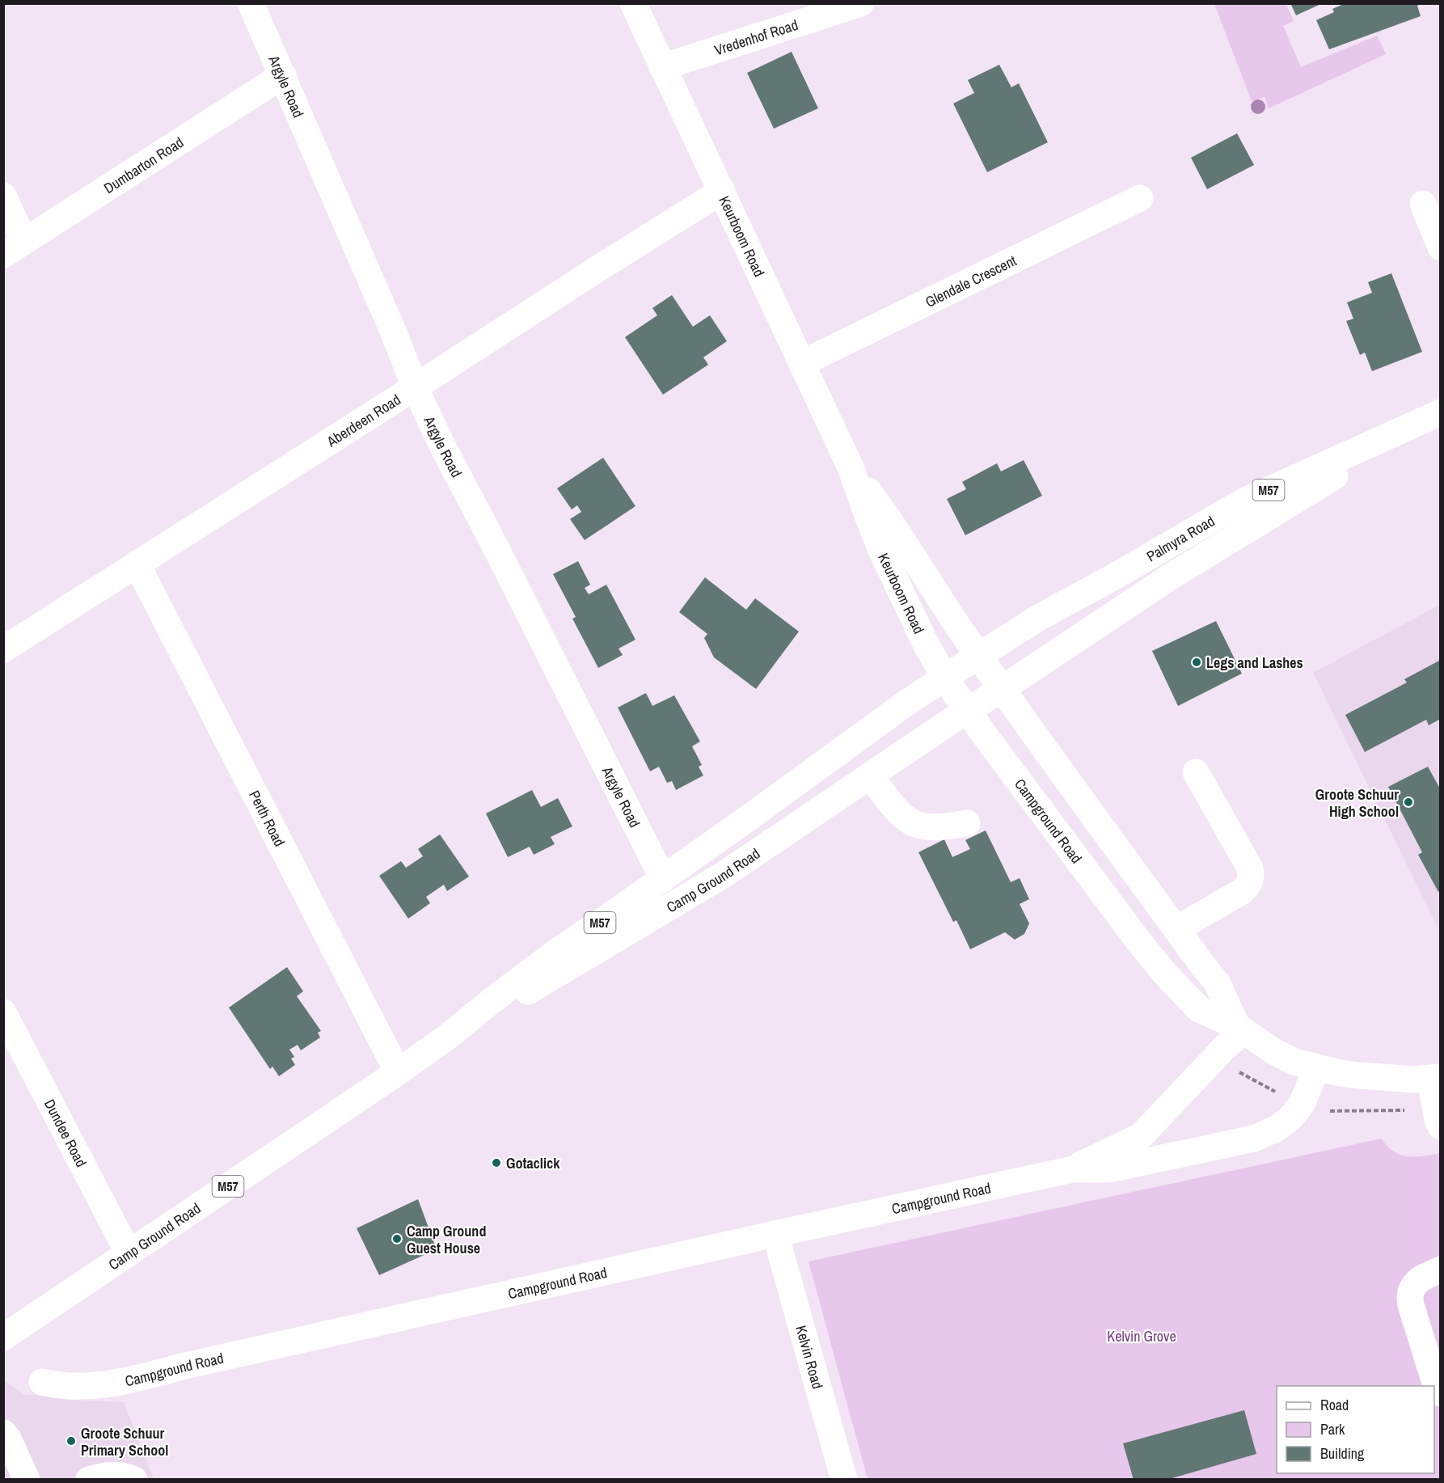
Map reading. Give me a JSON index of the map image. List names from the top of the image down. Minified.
{"streets":{"street":["Vredenhof Road","Argyle Road","Dumbarton Road","Keurboom Road","Glendale Crescent","Aberdeen Road","M57","Palmyra Road","Perth Road","Campground Road","Camp Ground Road","Dundee Road","Kelvin Road"]},"crossings":[["Vredenhof Road","Keurboom Road"],["Argyle Road","Dumbarton Road"],["Argyle Road","Aberdeen Road"],["Argyle Road","Camp Ground Road"],["Keurboom Road","Glendale Crescent"],["Keurboom Road","Aberdeen Road"],["Keurboom Road","Palmyra Road"],["Keurboom Road","Campground Road"],["Keurboom Road","Camp Ground Road"],["Aberdeen Road","Perth Road"],["Palmyra Road","Campground Road"],["Palmyra Road","Camp Ground Road"],["Perth Road","Camp Ground Road"],["Campground Road","Camp Ground Road"],["Campground Road","Kelvin Road"],["Camp Ground Road","Dundee Road"]],"parks":["Kelvin Grove"],"places":["Legs and Lashes","Groote Schuur High School","Gotaclick","Camp Ground Guest House","Groote Schuur Primary School"],"legend":["Road","Park","Building"]}
